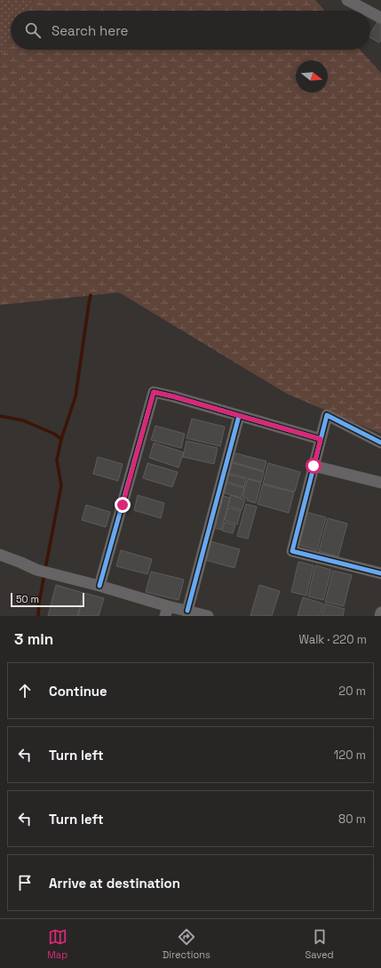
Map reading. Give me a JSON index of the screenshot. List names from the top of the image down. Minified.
{"scale_bar":"50 m","north":"right","page":{"search":"Search here","scale":"50 m","heading":["3 min","Walk · 220 m"],"list":[["Continue","20 m"],["Turn left","120 m"],["Turn left","80 m"],"Arrive at destination"],"nav":["Map","Directions","Saved"]}}
